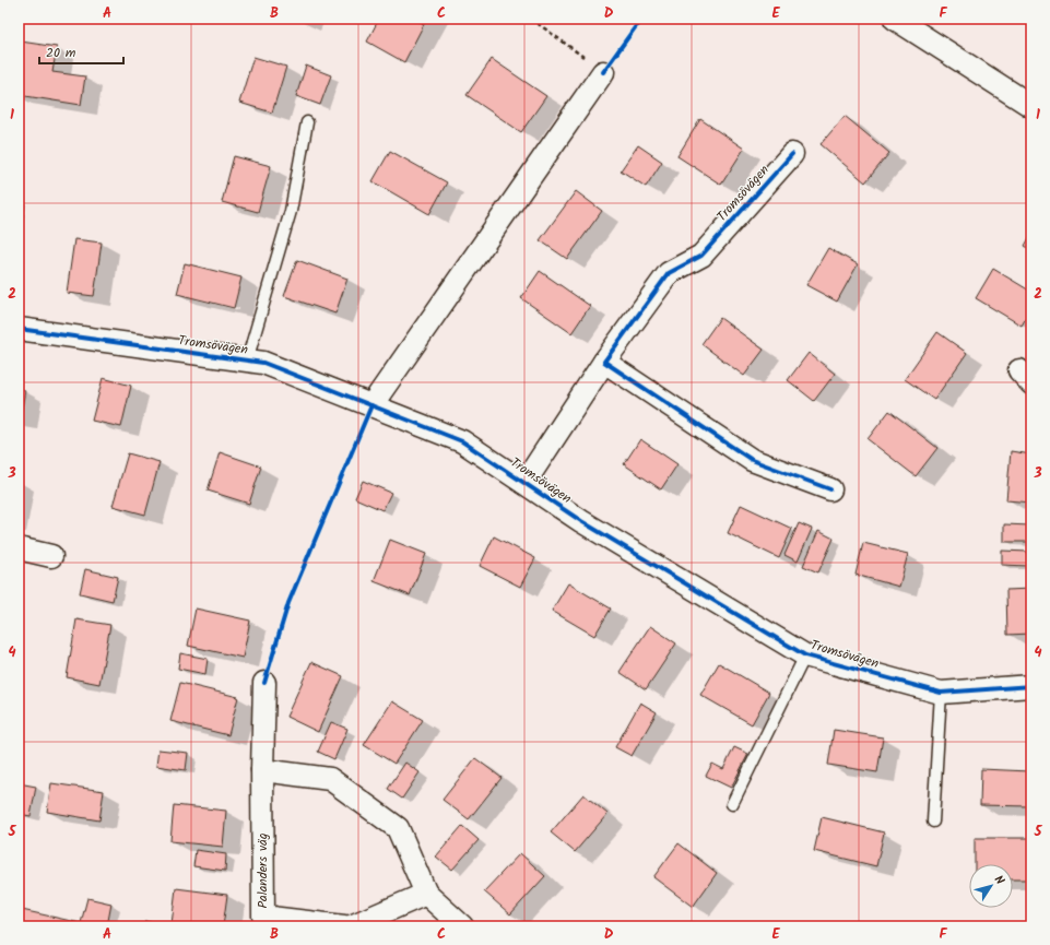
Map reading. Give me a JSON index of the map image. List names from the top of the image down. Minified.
{"streets":{"street":["Tromsövägen","Palanders väg"]},"scale_bar":"20 m","north":"top right","grid":{"columns":["A","B","C","D","E","F"],"rows":["1","2","3","4","5"]}}
